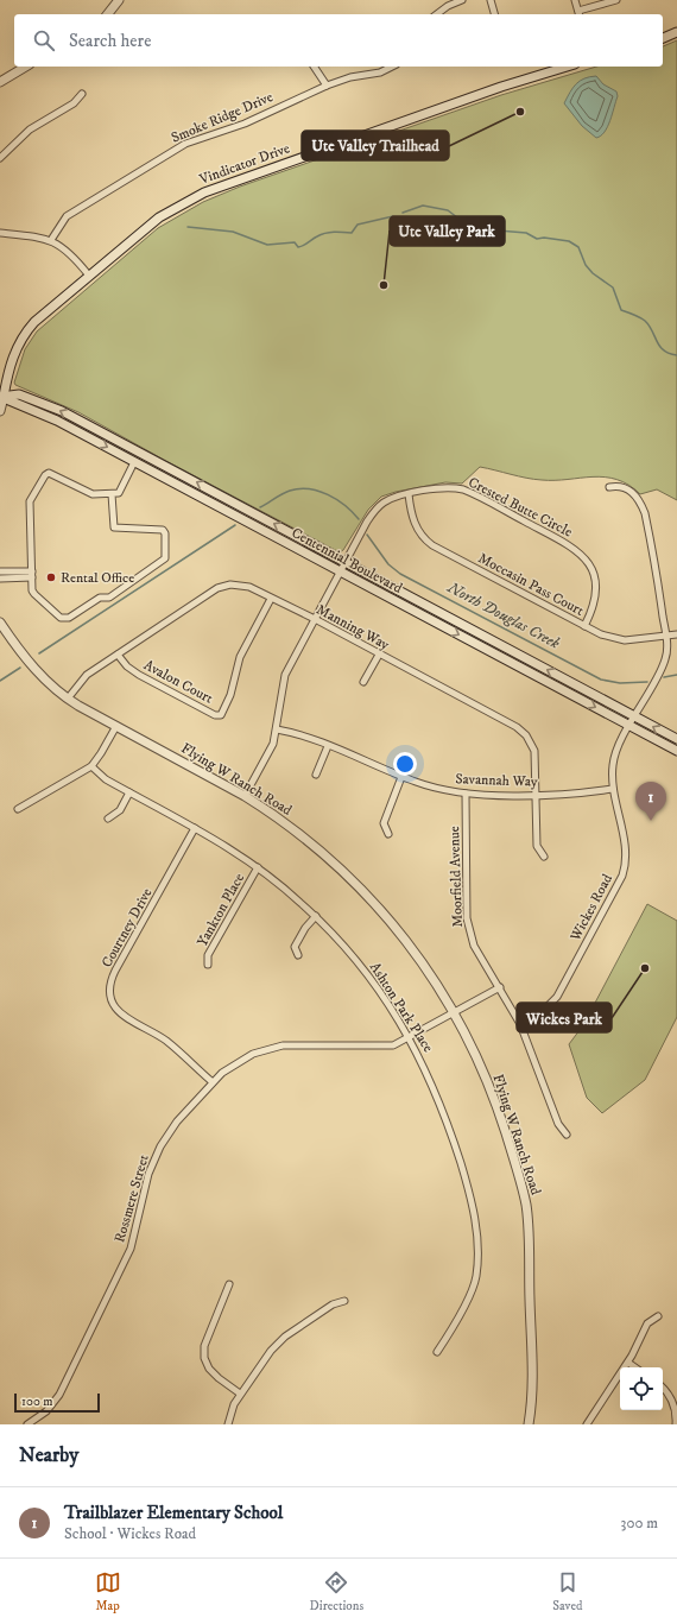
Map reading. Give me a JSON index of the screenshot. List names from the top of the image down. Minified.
{"streets":{"main road":["Vindicator Drive","Centennial Boulevard","Flying W Ranch Road"],"street":["Smoke Ridge Drive","Crested Butte Circle","Moccasin Pass Court","Manning Way","Avalon Court","Savannah Way","Moorfield Avenue","Wickes Road","Yankton Place","Courtney Drive","Ashton Park Place","Rossmere Street"]},"crossings":[["Vindicator Drive","Centennial Boulevard"],["Crested Butte Circle","Centennial Boulevard"],["Crested Butte Circle","Moccasin Pass Court"],["Crested Butte Circle","Manning Way"],["Crested Butte Circle","Flying W Ranch Road"],["Crested Butte Circle","Savannah Way"],["Centennial Boulevard","Wickes Road"],["Moccasin Pass Court","Wickes Road"],["Manning Way","Avalon Court"],["Manning Way","Flying W Ranch Road"],["Manning Way","Savannah Way"],["Flying W Ranch Road","Rossmere Street"],["Savannah Way","Moorfield Avenue"],["Savannah Way","Wickes Road"],["Moorfield Avenue","Wickes Road"],["Moorfield Avenue","Rossmere Street"],["Yankton Place","Ashton Park Place"],["Courtney Drive","Ashton Park Place"],["Courtney Drive","Rossmere Street"],["Ashton Park Place","Rossmere Street"]],"water":["North Douglas Creek"],"places":["Ute Valley Trailhead","Ute Valley Park","Rental Office","Wickes Park"],"scale_bar":"100 m","page":{"search":"Search here","pins":"1","scale":"100 m","heading":"Nearby","list":[{"mark":"1","name":"Trailblazer Elementary School","note":"School · Wickes Road","value":"300 m"}],"nav":["Map","Directions","Saved"]}}
